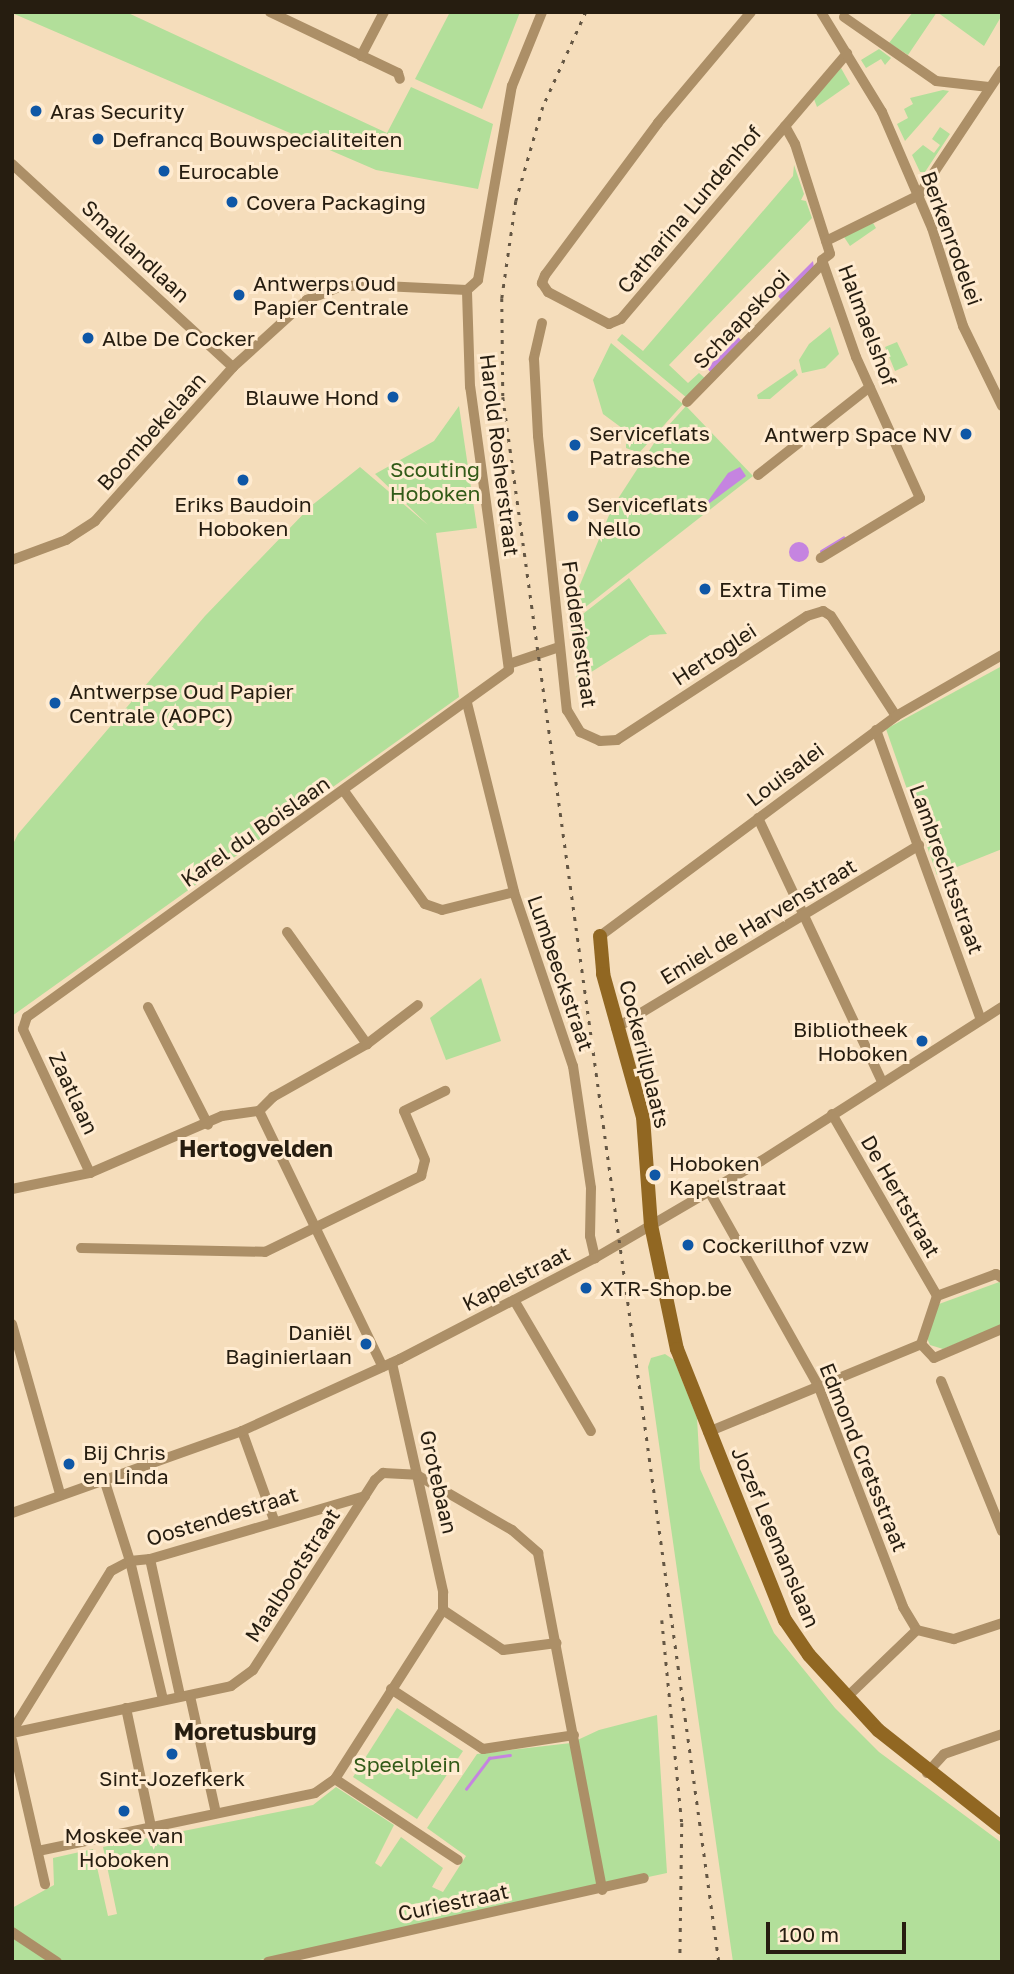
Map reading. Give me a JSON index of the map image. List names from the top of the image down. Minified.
{"streets":{"street":["Catharina Lundenhof","Berkenrodelei","Smallandlaan","Schaapskooi","Halmaelshof","Boombekelaan","Harold Rosherstraat","Fodderiestraat","Hertoglei","Louisalei","Karel du Boislaan","Lambrechtsstraat","Emiel de Harvenstraat","Lumbeeckstraat","Cockerillplaats","Zaatlaan","De Hertstraat","Kapelstraat","Edmond Cretsstraat","Grotebaan","Oostendestraat","Jozef Leemanslaan","Maalbootstraat","Curiestraat"]},"crossings":[["Catharina Lundenhof","Berkenrodelei"],["Catharina Lundenhof","Halmaelshof"],["Smallandlaan","Boombekelaan"],["Schaapskooi","Halmaelshof"],["Boombekelaan","Harold Rosherstraat"],["Harold Rosherstraat","Karel du Boislaan"],["Fodderiestraat","Hertoglei"],["Hertoglei","Louisalei"],["Louisalei","Lambrechtsstraat"],["Louisalei","Cockerillplaats"],["Karel du Boislaan","Lumbeeckstraat"],["Karel du Boislaan","Zaatlaan"],["Lambrechtsstraat","Emiel de Harvenstraat"],["Lambrechtsstraat","Kapelstraat"],["Emiel de Harvenstraat","Cockerillplaats"],["Lumbeeckstraat","Kapelstraat"],["Cockerillplaats","Kapelstraat"],["Cockerillplaats","Jozef Leemanslaan"],["De Hertstraat","Kapelstraat"],["Kapelstraat","Edmond Cretsstraat"],["Kapelstraat","Grotebaan"],["Kapelstraat","Jozef Leemanslaan"],["Grotebaan","Maalbootstraat"],["Oostendestraat","Maalbootstraat"]],"districts":["Hertogvelden","Moretusburg"],"parks":["Scouting Hoboken","Speelplein"],"places":["Aras Security","Defrancq Bouwspecialiteiten","Eurocable","Covera Packaging","Antwerps Oud Papier Centrale","Albe De Cocker","Blauwe Hond","Antwerp Space NV","Serviceflats Patrasche","Eriks Baudoin Hoboken","Serviceflats Nello","Extra Time","Antwerpse Oud Papier Centrale (AOPC)","Bibliotheek Hoboken","Hoboken Kapelstraat","Cockerillhof vzw","XTR-Shop.be","Daniël Baginierlaan","Bij Chris en Linda","Sint-Jozefkerk","Moskee van Hoboken"],"scale_bar":"100 m"}
